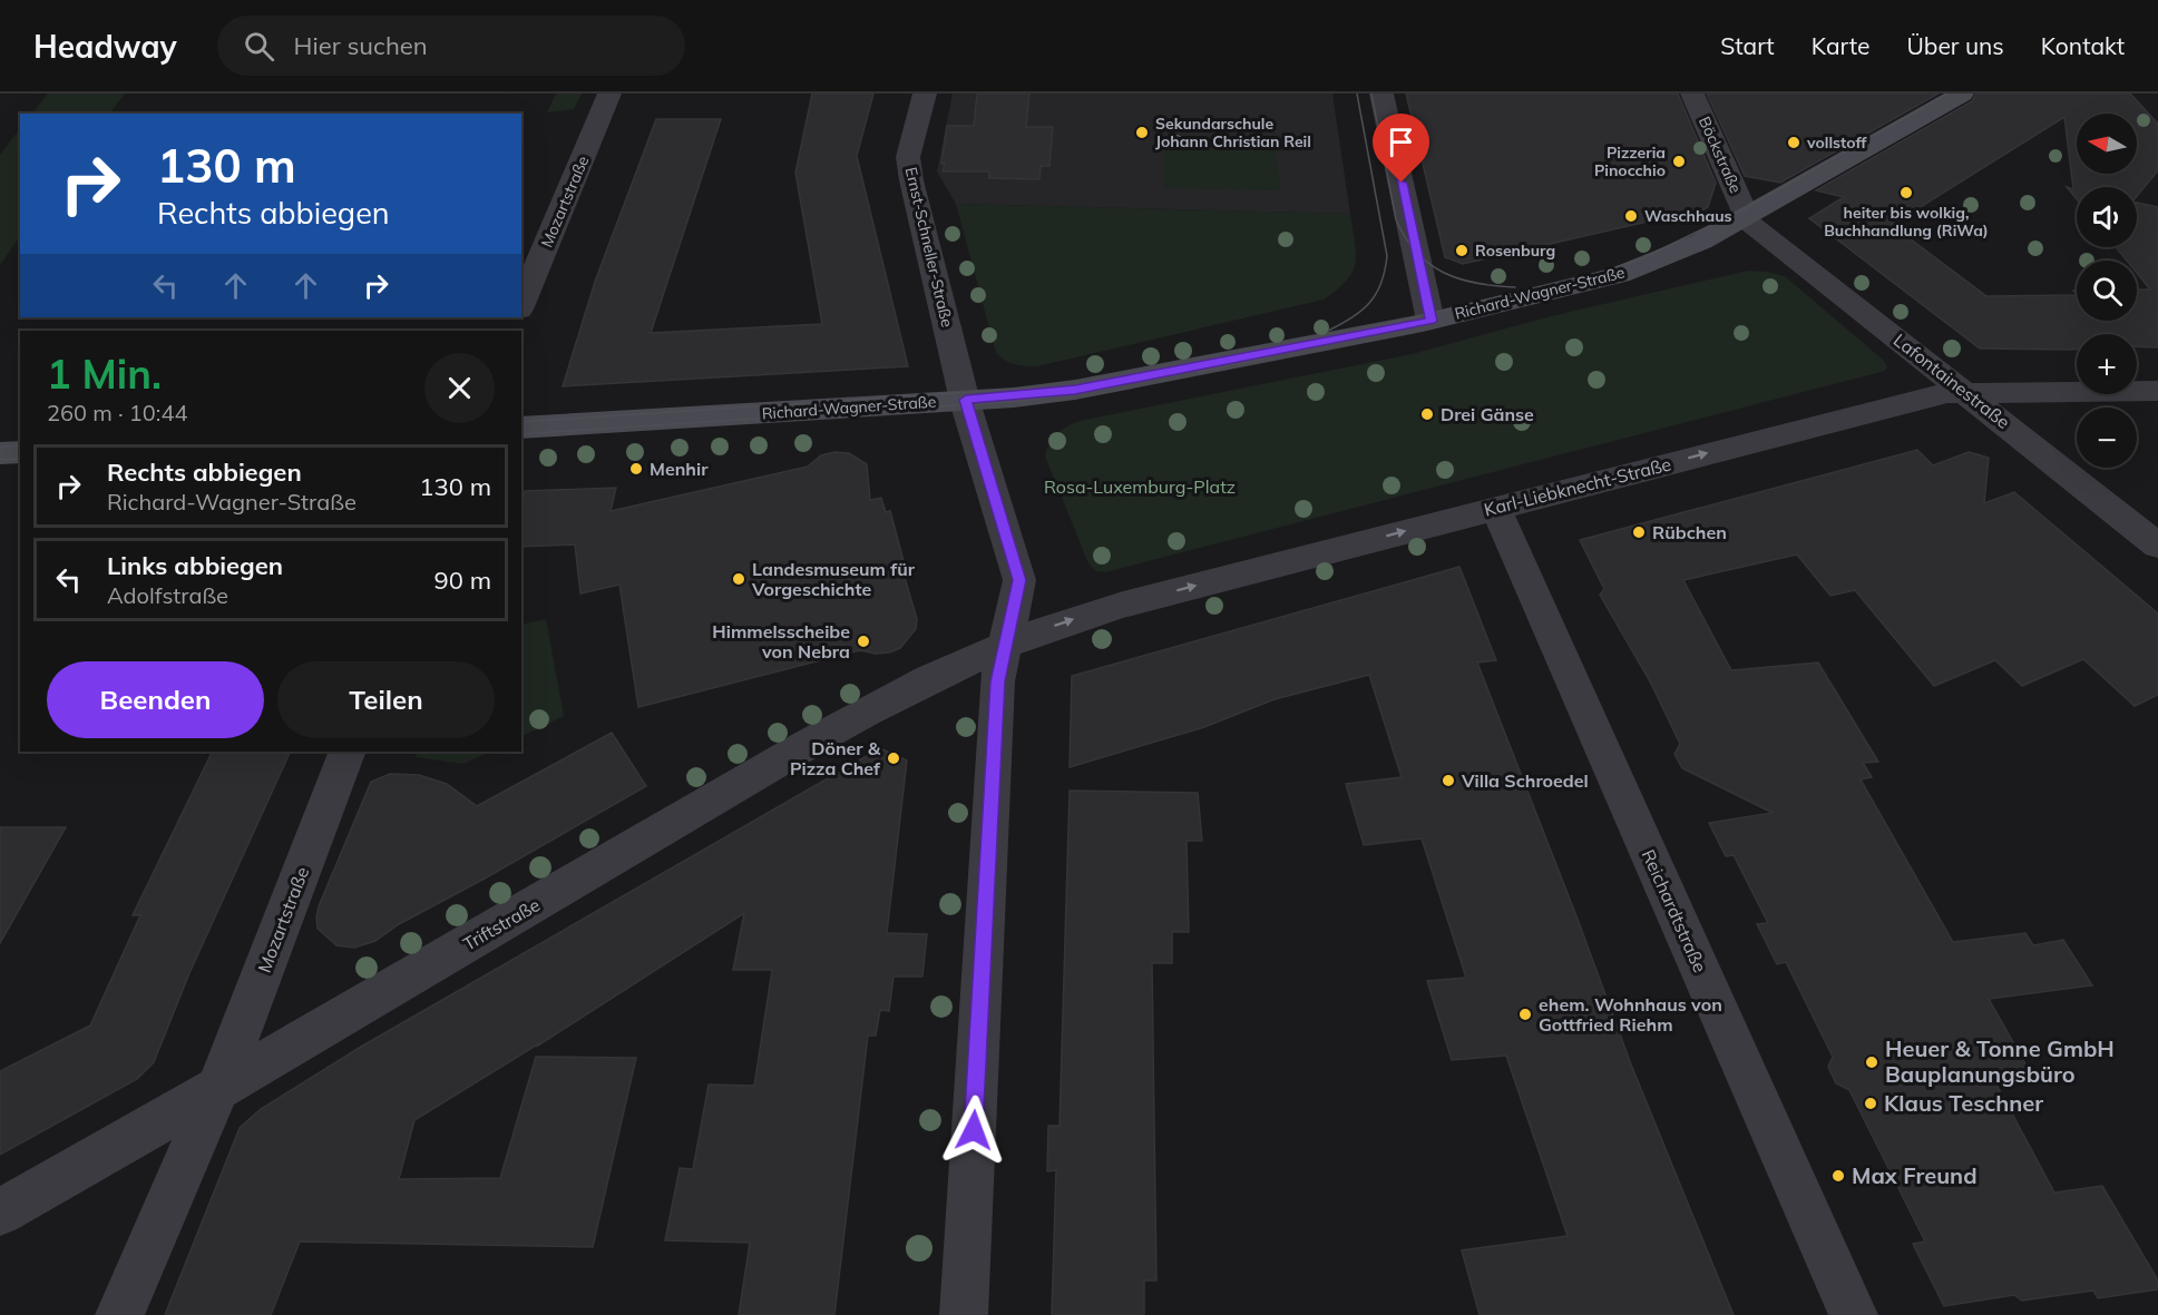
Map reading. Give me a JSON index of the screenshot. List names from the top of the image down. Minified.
{"streets":{"street":["Böckstraße","Mozartstraße","Ernst-Schneller-Straße","Richard-Wagner-Straße","Lafontainestraße","Karl-Liebknecht-Straße","Reichardtstraße","Triftstraße"]},"crossings":[["Böckstraße","Richard-Wagner-Straße"],["Böckstraße","Lafontainestraße"],["Mozartstraße","Triftstraße"],["Ernst-Schneller-Straße","Richard-Wagner-Straße"],["Ernst-Schneller-Straße","Karl-Liebknecht-Straße"],["Ernst-Schneller-Straße","Triftstraße"],["Richard-Wagner-Straße","Lafontainestraße"],["Lafontainestraße","Karl-Liebknecht-Straße"],["Karl-Liebknecht-Straße","Reichardtstraße"],["Karl-Liebknecht-Straße","Triftstraße"]],"one_way":["Karl-Liebknecht-Straße"],"parks":["Rosa-Luxemburg-Platz"],"places":["Sekundarschule Johann Christian Reil","vollstoff","Pizzeria Pinocchio","heiter bis wolkig, Buchhandlung (RiWa)","Waschhaus","Rosenburg","Drei Gänse","Menhir","Rübchen","Landesmuseum für Vorgeschichte","Himmelsscheibe von Nebra","Döner & Pizza Chef","Villa Schroedel","ehem. Wohnhaus von Gottfried Riehm","Heuer & Tonne GmbH Bauplanungsbüro","Klaus Teschner","Max Freund"],"north":"left","page":{"header":"Headway","search":"Hier suchen","nav":["Start","Karte","Über uns","Kontakt"],"map_buttons":["+","−"],"turn":["130 m","Rechts abbiegen"],"heading":["1 Min.","260 m · 10:44"],"list":[{"name":"Rechts abbiegen","note":"Richard-Wagner-Straße","value":"130 m"},{"name":"Links abbiegen","note":"Adolfstraße","value":"90 m"}],"buttons":["Beenden","Teilen"]}}
